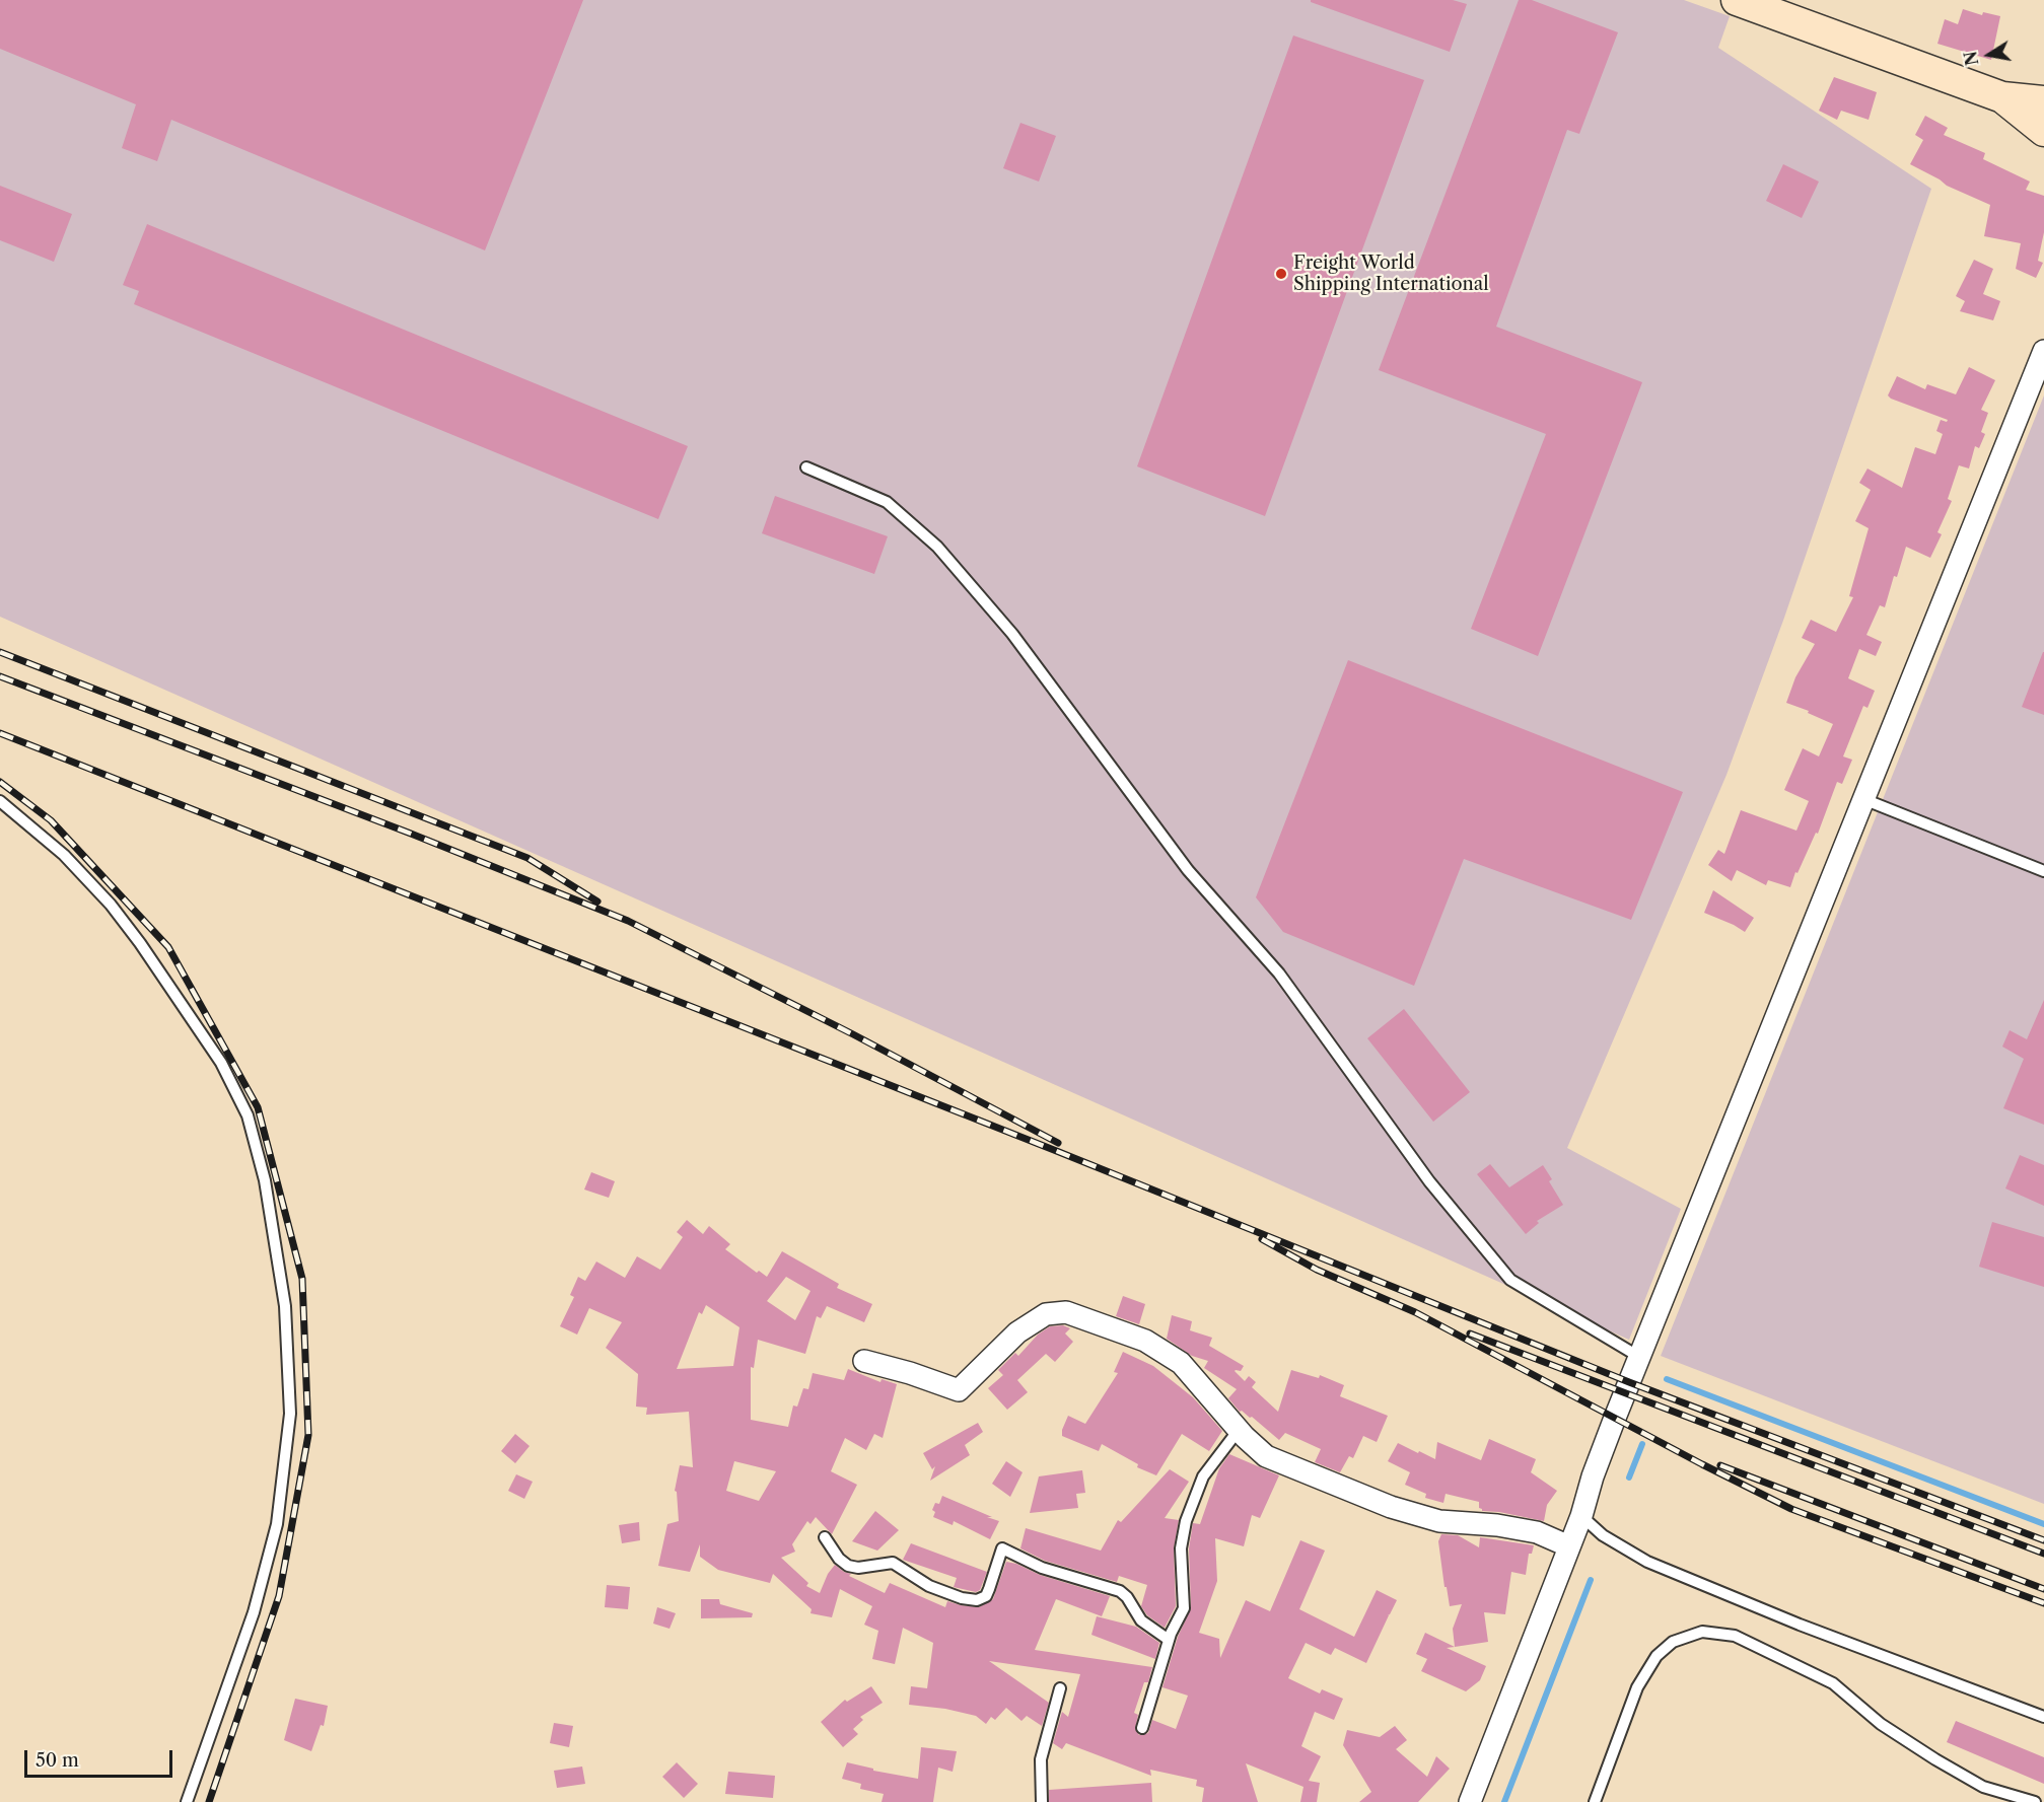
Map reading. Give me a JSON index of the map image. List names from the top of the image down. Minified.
{"places":["Freight World Shipping International"],"scale_bar":"50 m","north":"left"}
